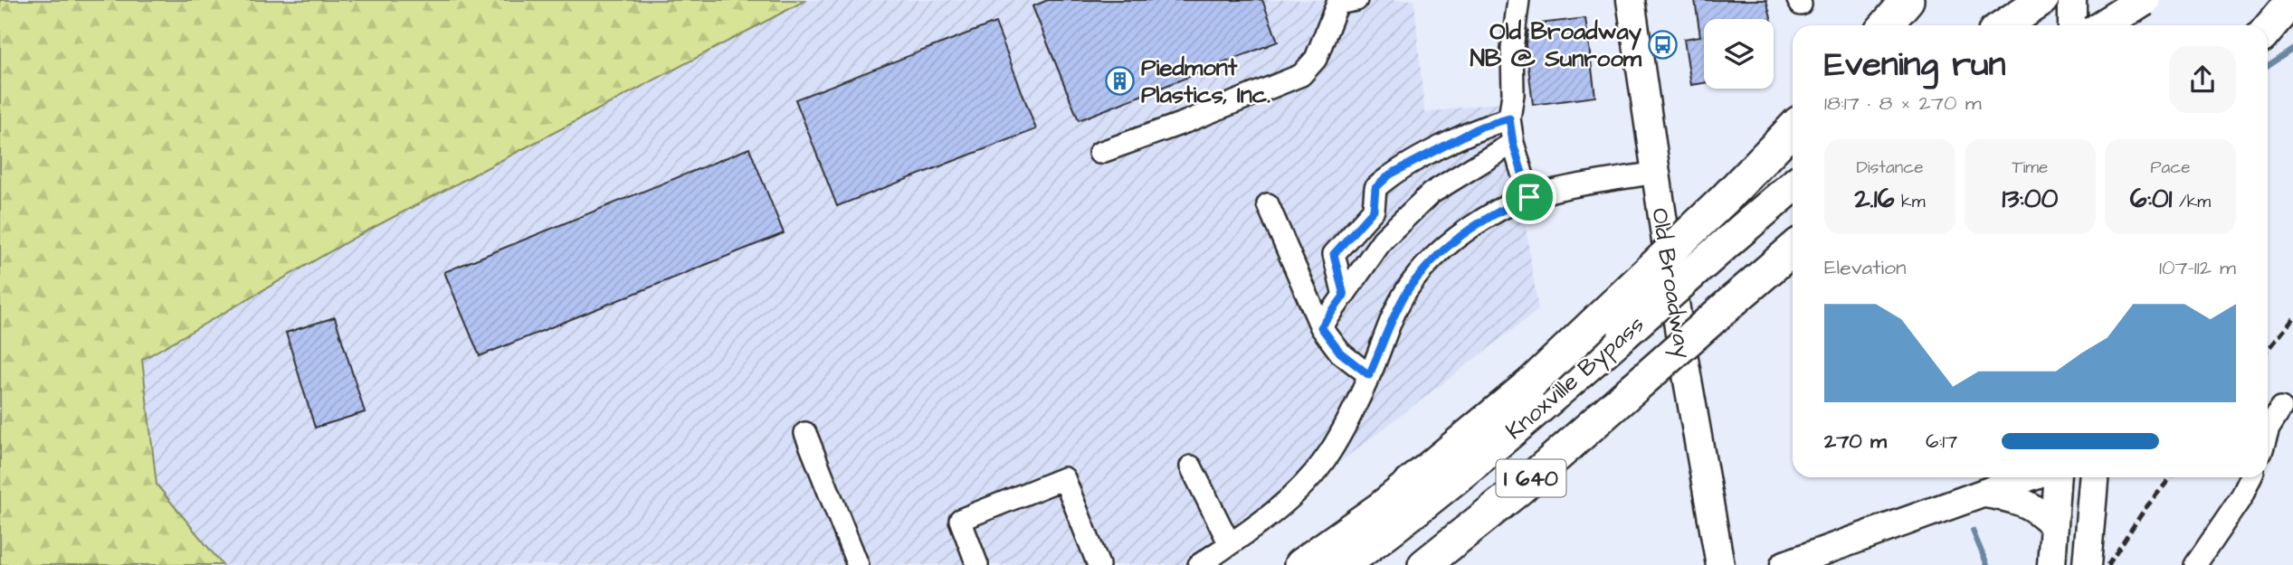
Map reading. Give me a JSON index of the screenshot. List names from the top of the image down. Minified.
{"streets":{"highway":["Knoxville Bypass","I 640"],"main road":["Old Broadway"]},"places":{"bus stop":["Old Broadway NB @ Sunroom"],"building":["Piedmont Plastics, Inc."]},"page":{"heading":["Evening run","18:17 · 8 × 270 m"],"stats":[["Distance","2.16 km"],["Time","13:00"],["Pace","6:01 /km"]],"chart":["Elevation","107–112 m"],"list":[{"name":"270 m","note":"6:17"}]}}
